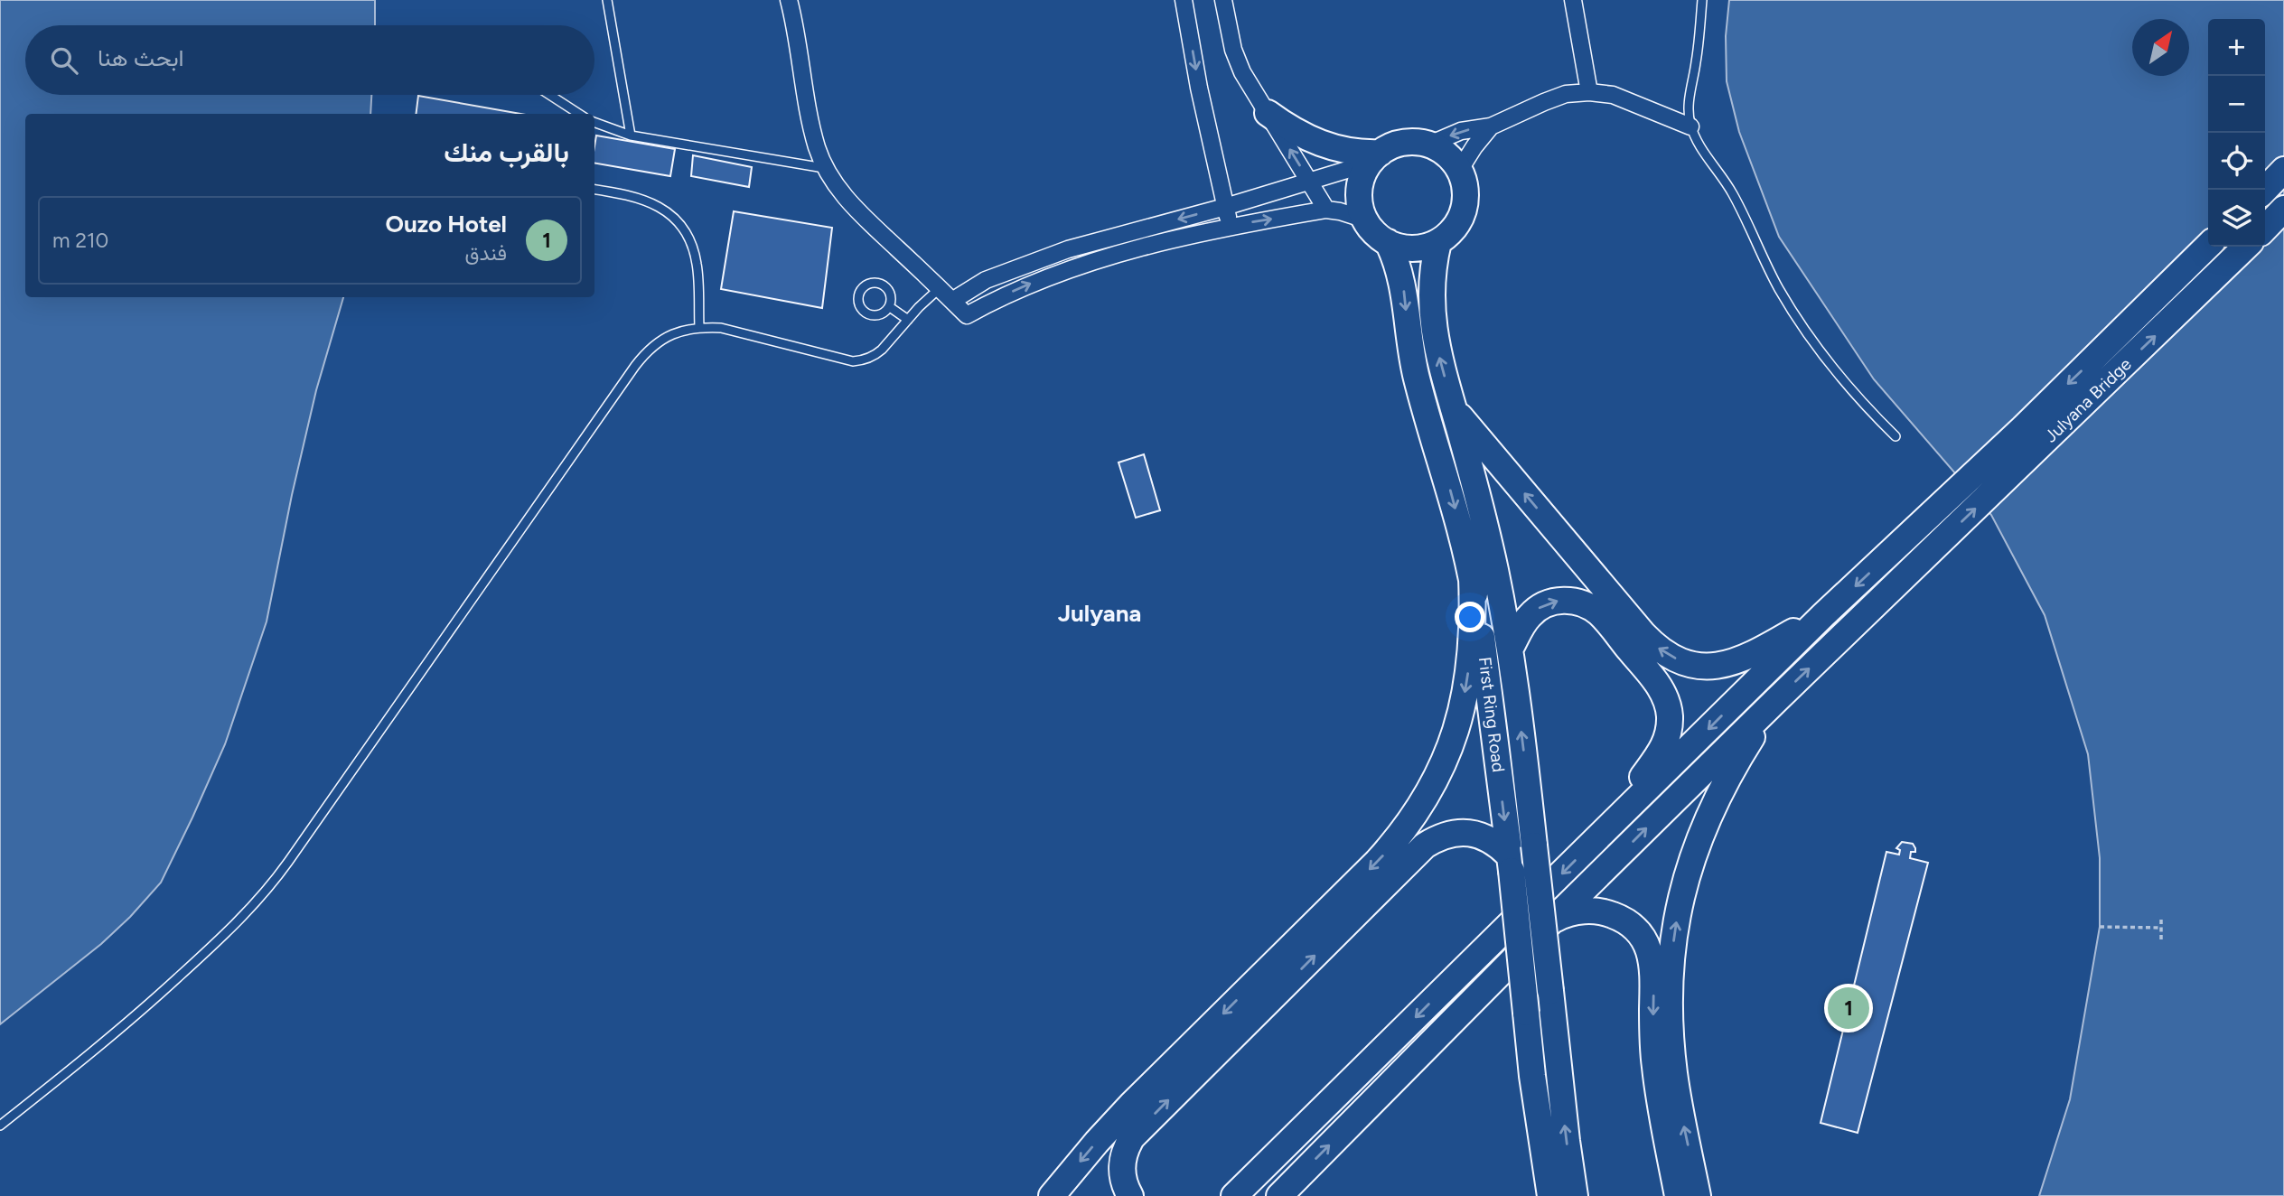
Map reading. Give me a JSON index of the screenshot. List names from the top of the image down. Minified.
{"streets":{"main road":["Julyana Bridge","First Ring Road"]},"districts":["Julyana"],"north":"top right","page":{"map_buttons":["+","−"],"search":"ابحث هنا","heading":"بالقرب منك","list":[{"mark":"1","name":"Ouzo Hotel","note":"فندق","value":"210 m"}],"pins":"1"}}
